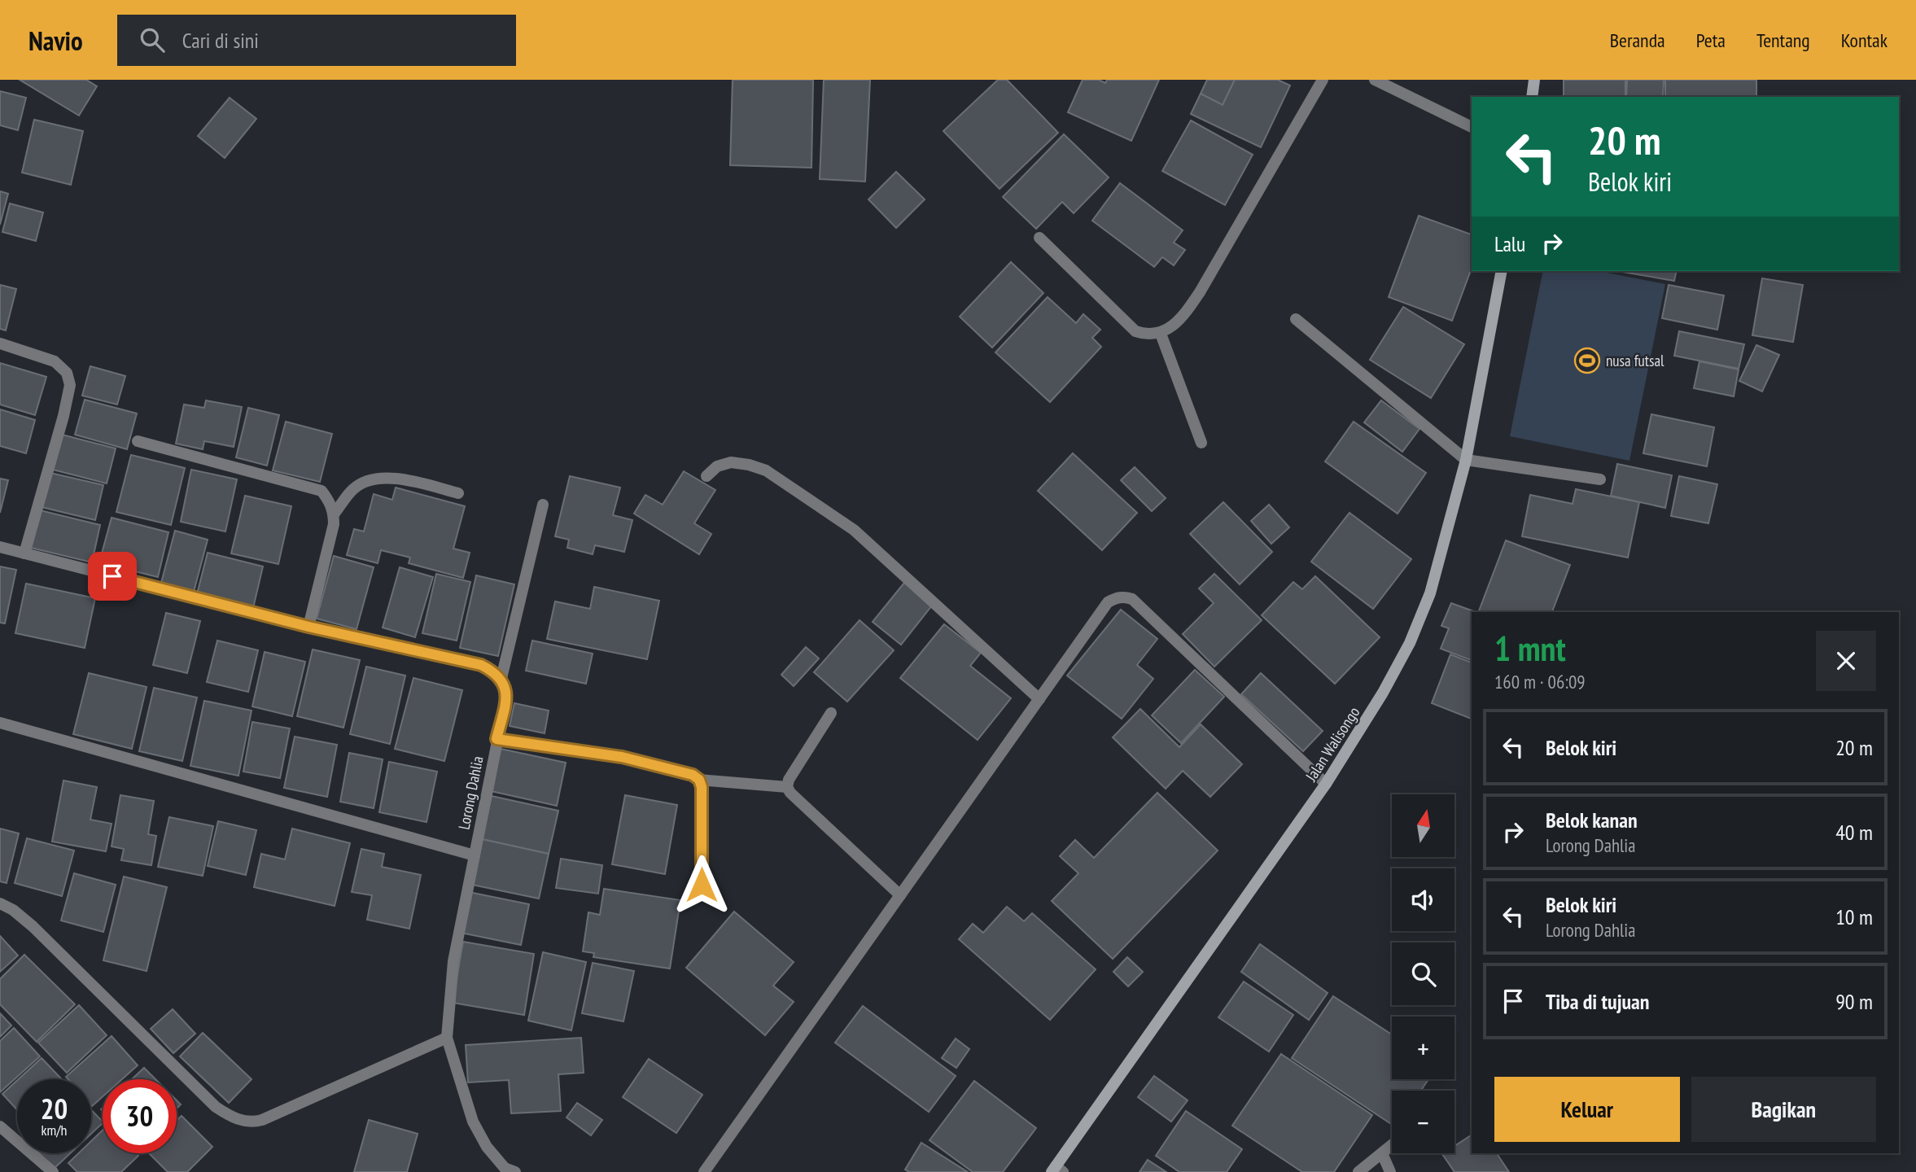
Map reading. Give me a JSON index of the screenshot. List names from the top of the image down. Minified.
{"streets":{"street":["Jalan Walisongo","Lorong Dahlia"]},"places":{"sports":["nusa futsal"]},"north":"top","page":{"header":"Navio","search":"Cari di sini","nav":["Beranda","Peta","Tentang","Kontak"],"turn":["20 m","Belok kiri"],"then":"Lalu","heading":["1 mnt","160 m · 06:09"],"list":[{"name":"Belok kiri","value":"20 m"},{"name":"Belok kanan","note":"Lorong Dahlia","value":"40 m"},{"name":"Belok kiri","note":"Lorong Dahlia","value":"10 m"},{"name":"Tiba di tujuan","value":"90 m"}],"map_buttons":["+","−"],"buttons":["Keluar","Bagikan"],"speed":"20 km/h","limit":"30"}}
